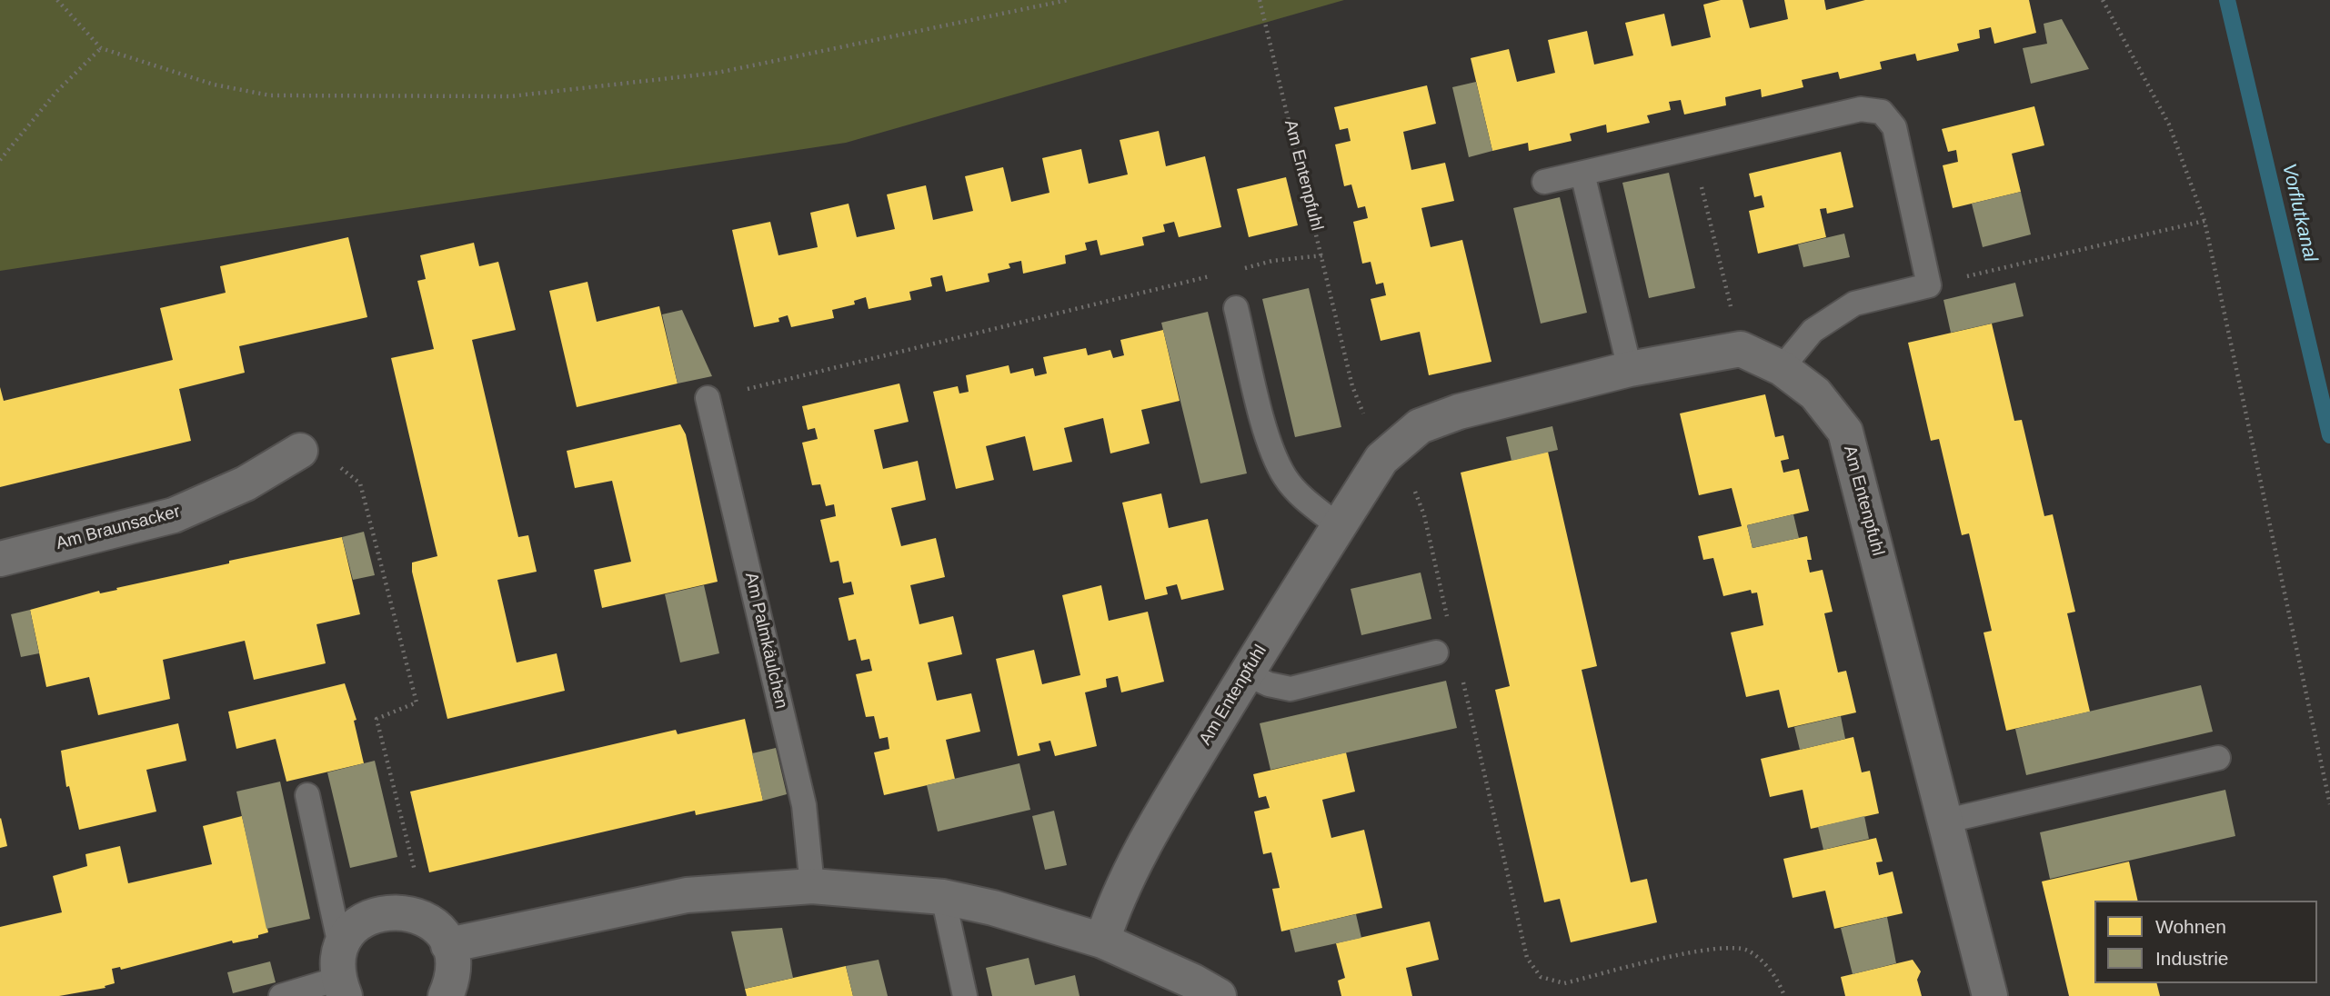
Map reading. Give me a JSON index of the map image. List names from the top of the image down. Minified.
{"streets":{"street":["Am Entenpfuhl","Am Braunsacker"],"lane":["Am Palmkäulchen"]},"water":["Vorflutkanal"],"legend":["Wohnen","Industrie"]}
